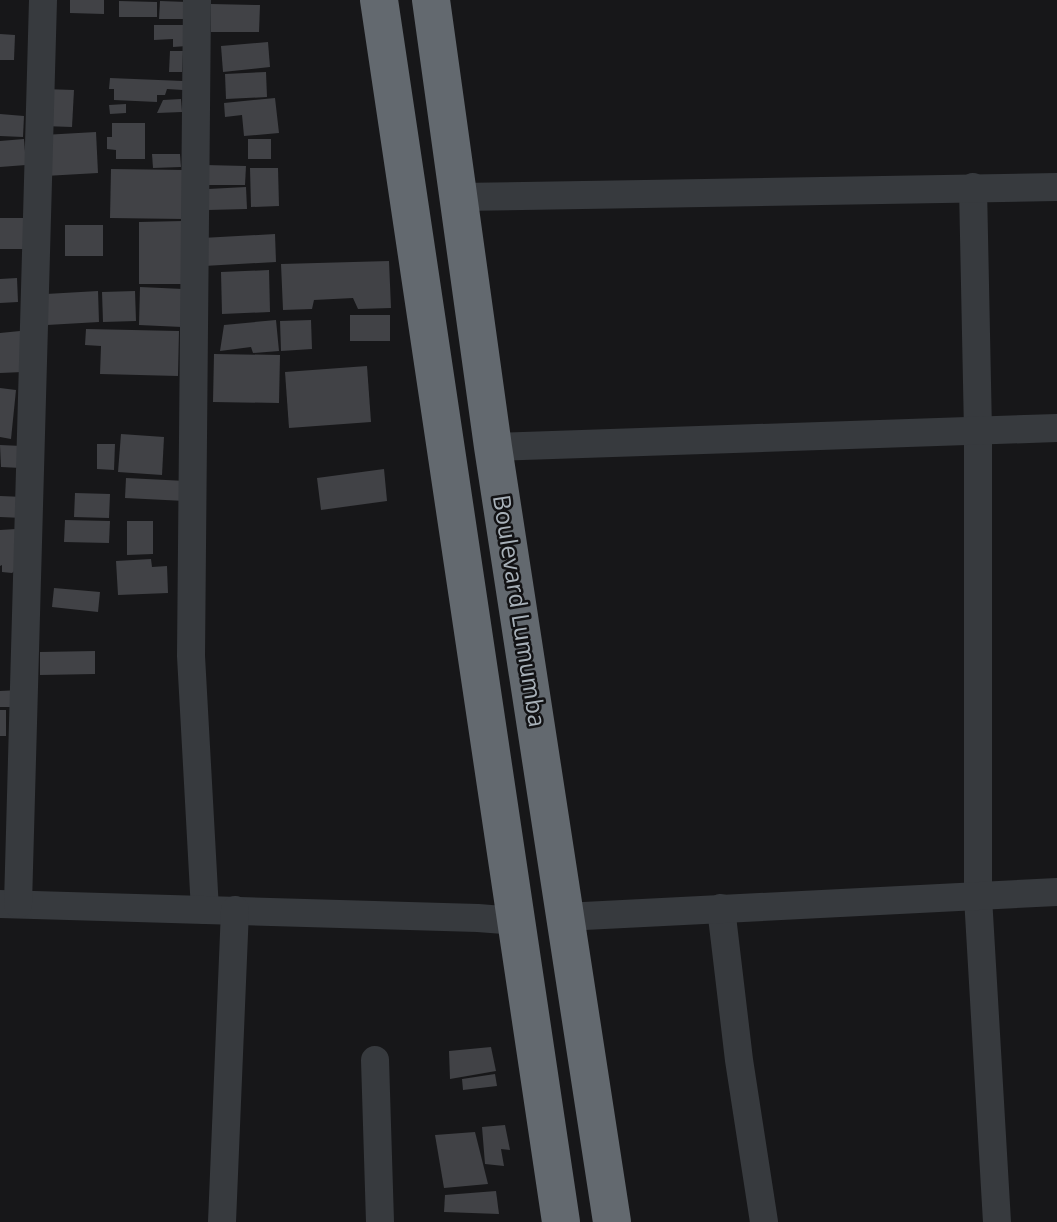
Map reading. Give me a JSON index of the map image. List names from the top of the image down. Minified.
{"streets":{"highway":["Boulevard Lumumba"]}}
